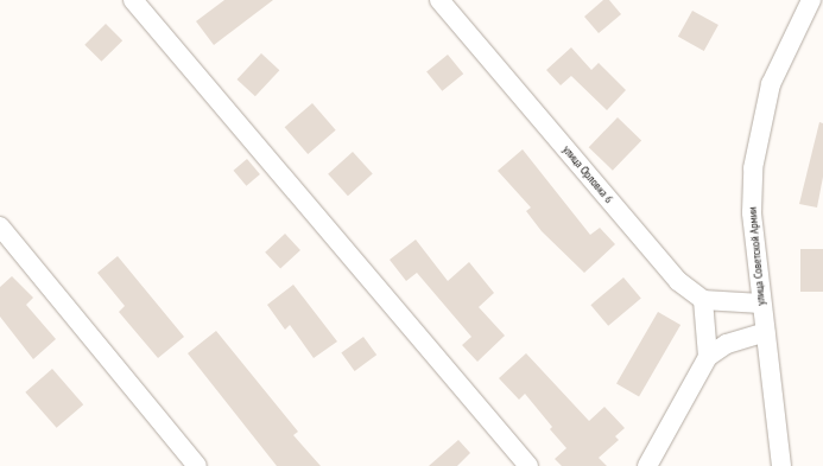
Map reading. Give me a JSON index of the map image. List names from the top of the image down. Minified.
{"streets":{"street":["улица Орловка 6","улица Советской Армии"]}}
